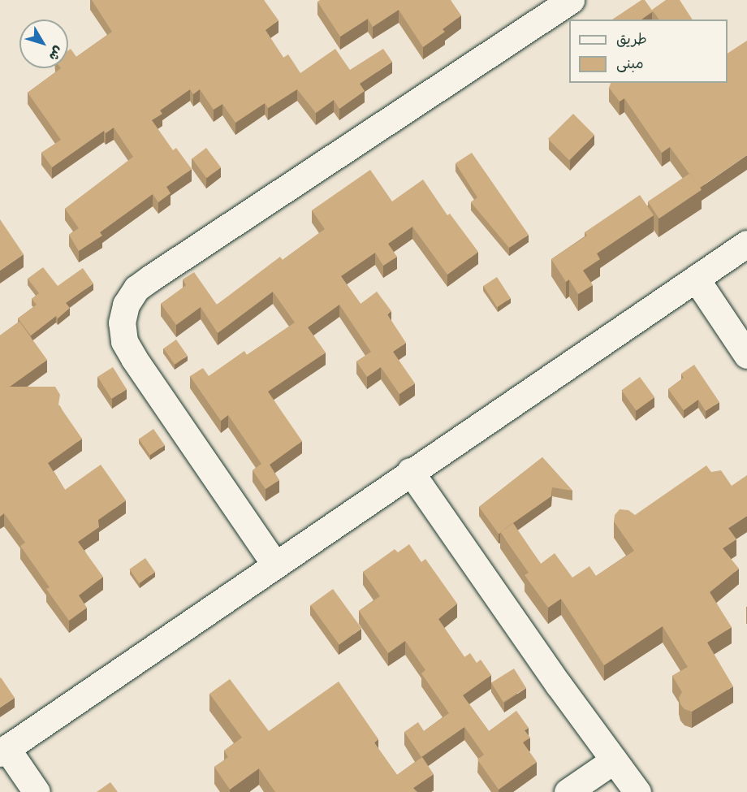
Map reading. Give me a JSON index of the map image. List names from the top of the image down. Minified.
{"legend":["طريق","مبنى"],"north":"bottom right"}
